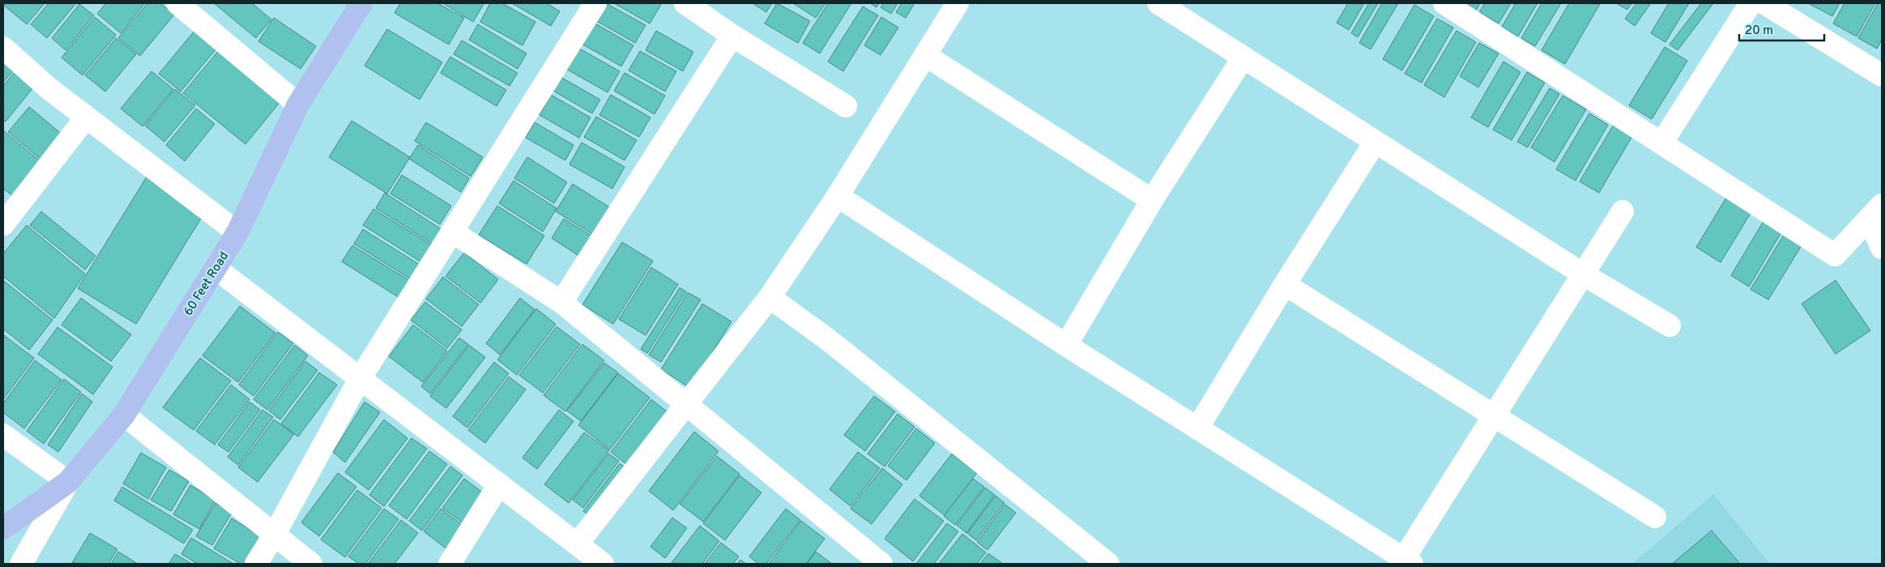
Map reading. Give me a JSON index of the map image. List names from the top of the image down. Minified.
{"streets":{"main road":["60 Feet Road"]},"scale_bar":"20 m"}
